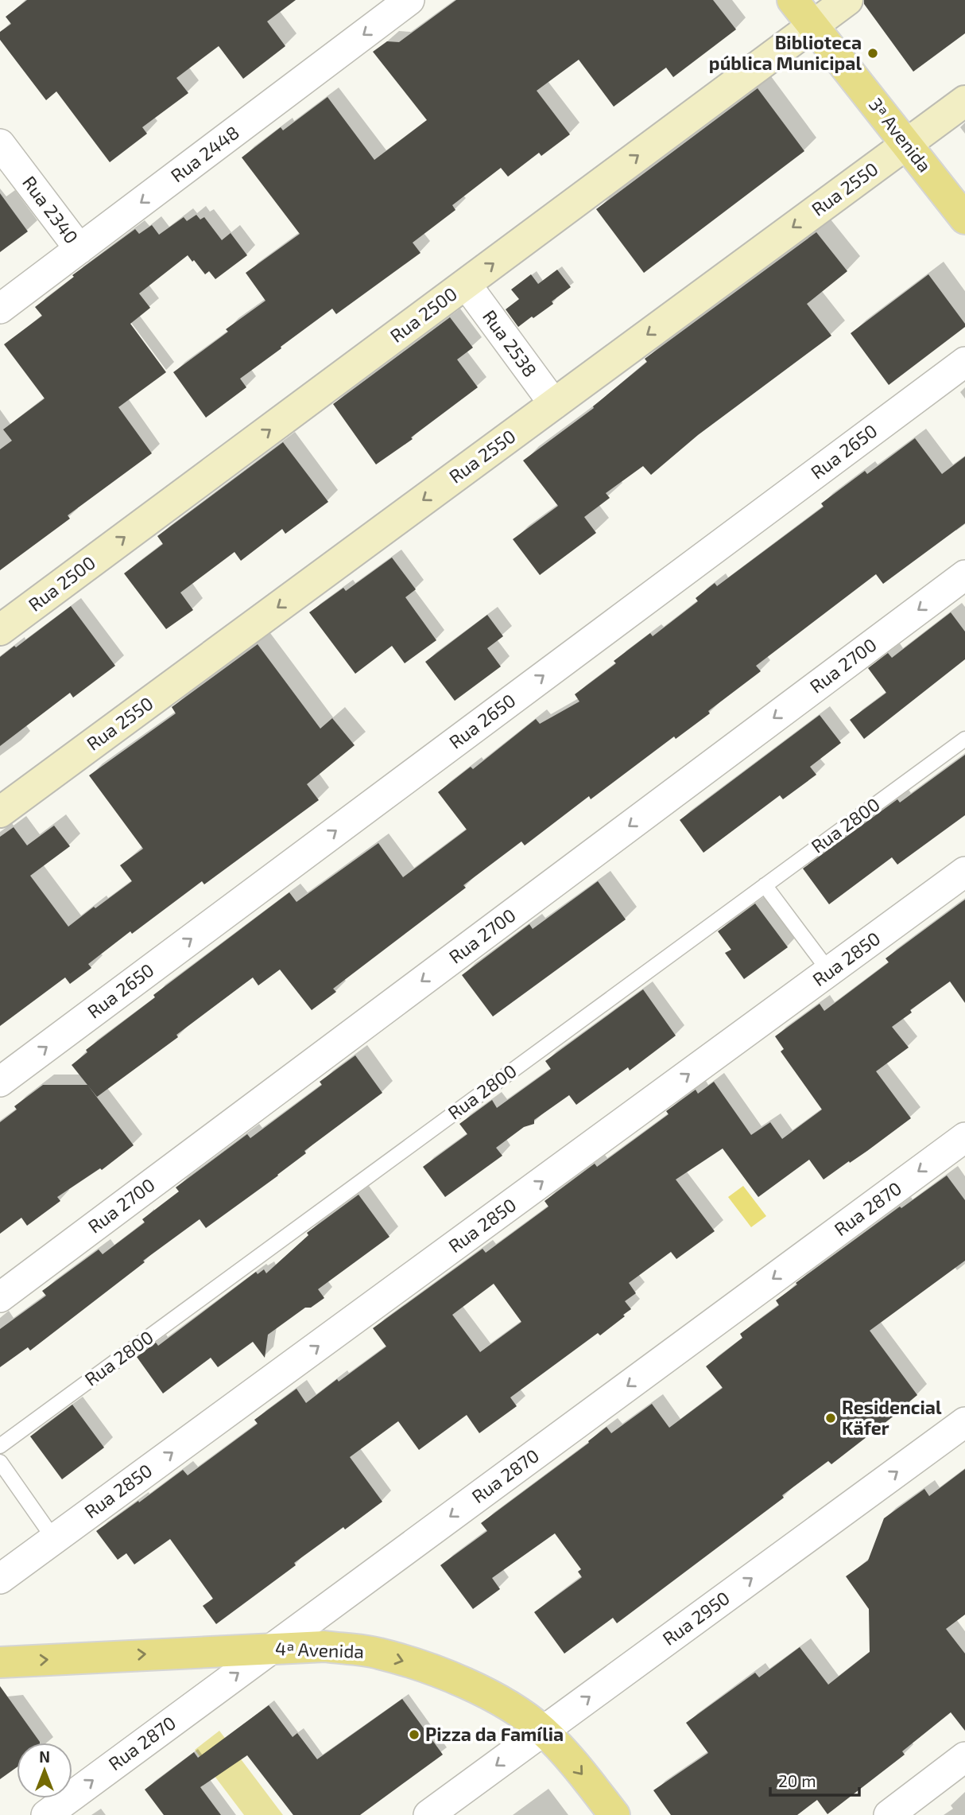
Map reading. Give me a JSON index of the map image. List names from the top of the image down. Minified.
{"streets":{"main road":["3ª Avenida","Rua 2550","Rua 2500","4ª Avenida"],"street":["Rua 2448","Rua 2340","Rua 2538","Rua 2650","Rua 2700","Rua 2850","Rua 2870","Rua 2950"],"lane":["Rua 2800"]},"crossings":[["3ª Avenida","Rua 2550"],["3ª Avenida","Rua 2500"],["Rua 2448","Rua 2340"],["Rua 2550","Rua 2538"],["Rua 2500","Rua 2538"],["Rua 2870","4ª Avenida"],["Rua 2950","4ª Avenida"]],"one_way":["Rua 2448","Rua 2550","Rua 2500","Rua 2650","Rua 2700","Rua 2850","4ª Avenida"],"places":["Biblioteca pública Municipal","Residencial Käfer","Pizza da Família"],"scale_bar":"20 m","north":"top"}
